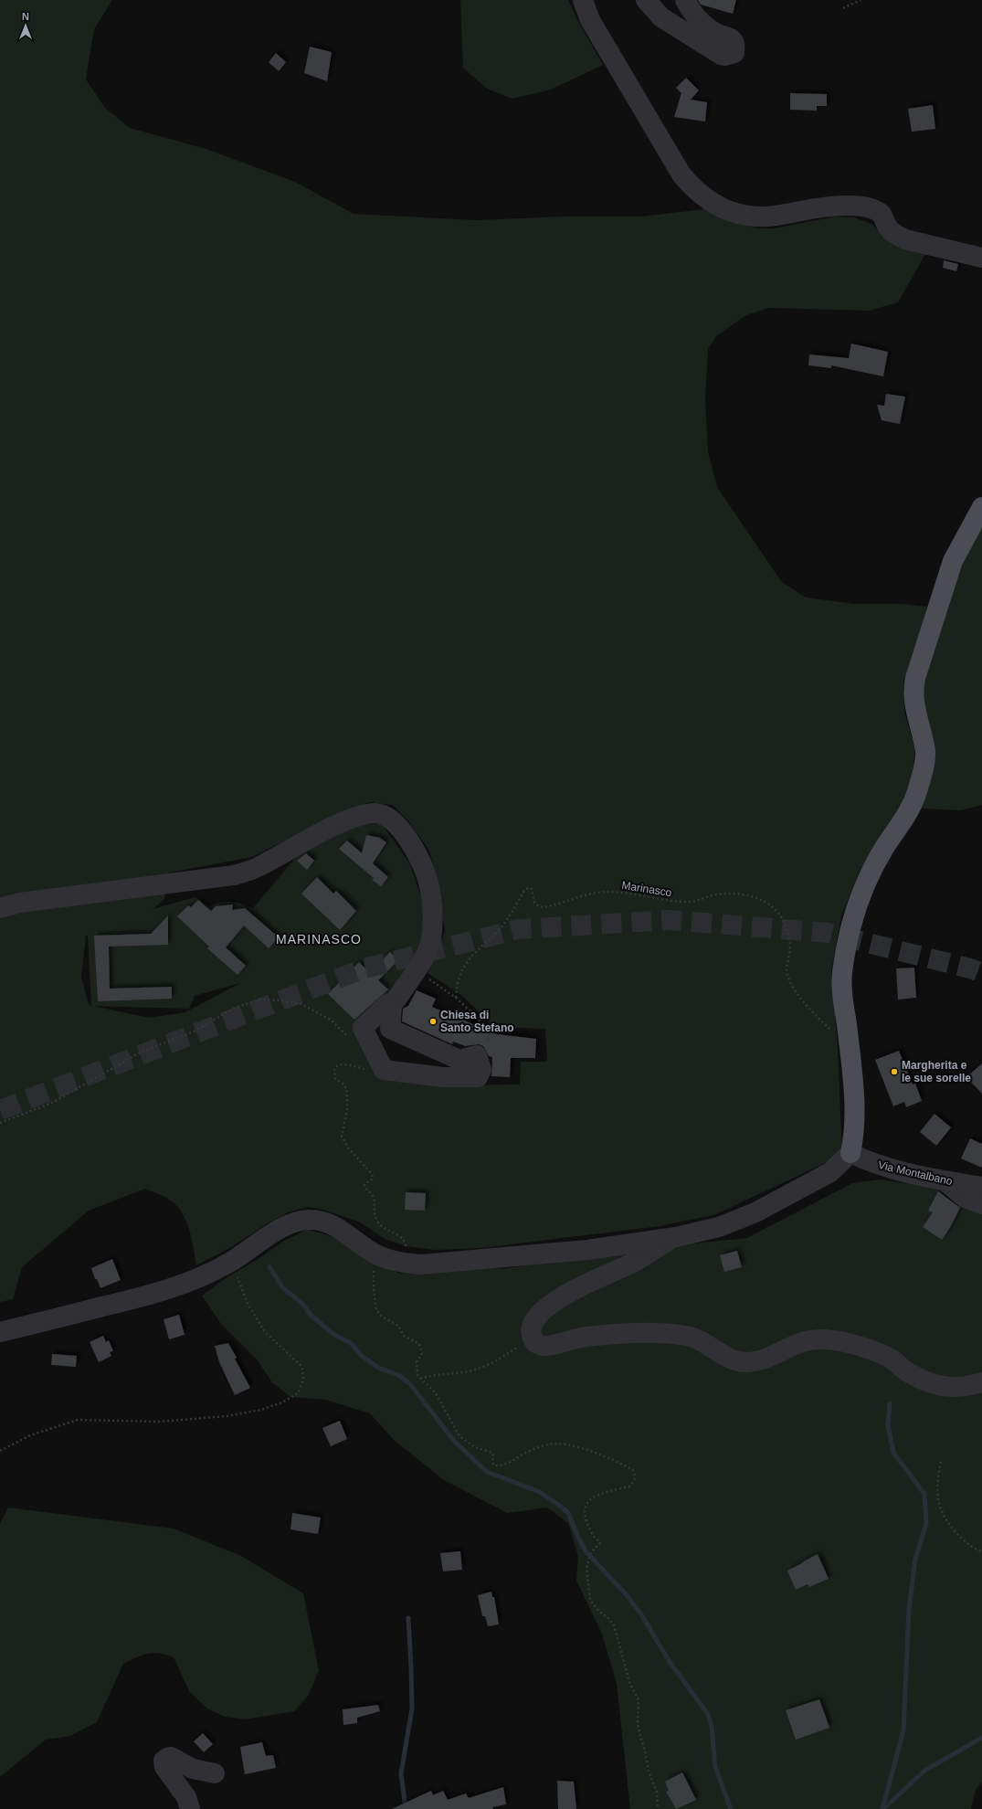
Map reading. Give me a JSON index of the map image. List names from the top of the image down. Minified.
{"streets":{"street":["Via Montalbano"],"path":["Marinasco"]},"districts":["MARINASCO"],"places":["Chiesa di Santo Stefano","Margherita e le sue sorelle"],"north":"top"}
